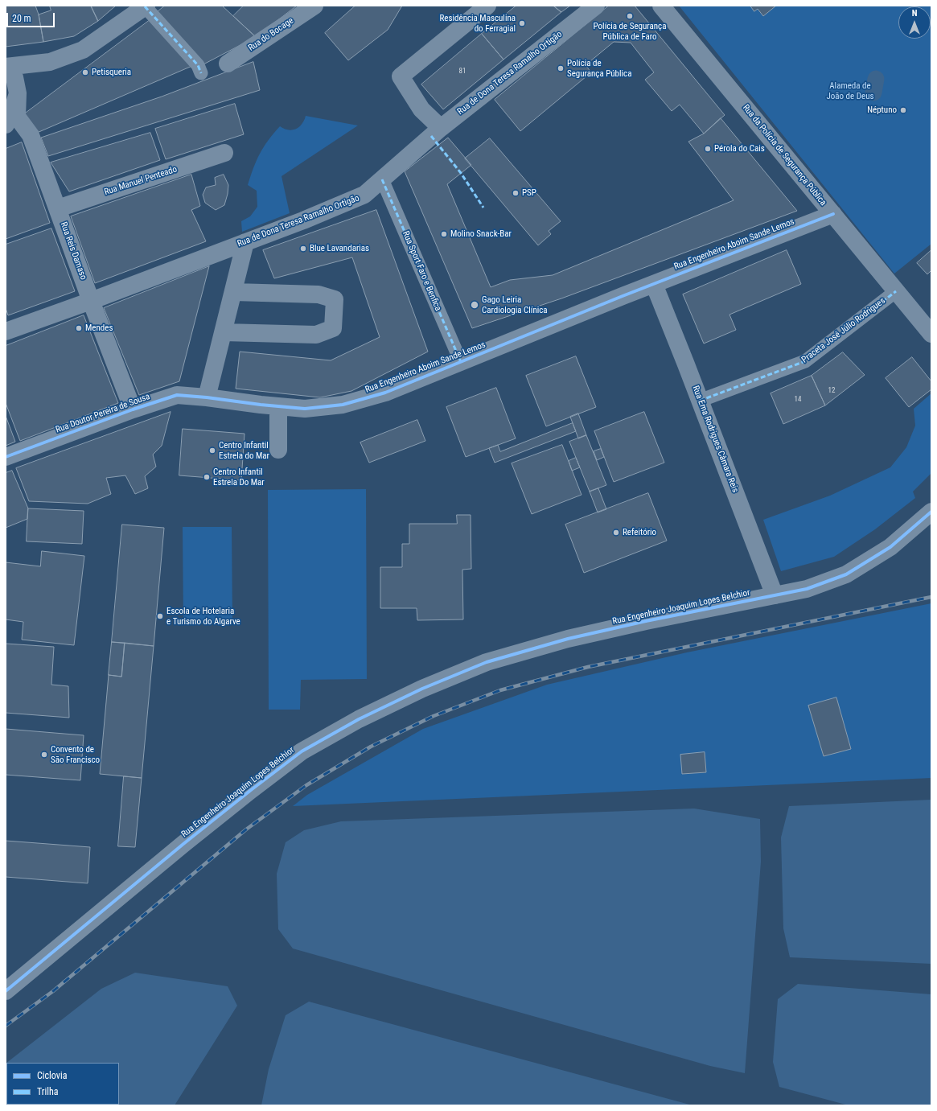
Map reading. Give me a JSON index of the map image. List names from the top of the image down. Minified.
{"streets":{"street":["Rua do Bocage","Rua de Dona Teresa Ramalho Ortigão","Rua da Polícia de Segurança Pública","Rua Manuel Penteado","Rua Engenheiro Aboim Sande Lemos","Rua Reis Damaso","Rua Sport Faro e Benfica","Praceta José Júlio Rodrigues","Rua Doutor Pereira de Sousa","Rua Ema Rodrigues Câmara Reis","Rua Engenheiro Joaquim Lopes Belchior"]},"crossings":[["Rua de Dona Teresa Ramalho Ortigão","Rua Reis Damaso"],["Rua de Dona Teresa Ramalho Ortigão","Rua Sport Faro e Benfica"],["Rua da Polícia de Segurança Pública","Rua Engenheiro Aboim Sande Lemos"],["Rua da Polícia de Segurança Pública","Praceta José Júlio Rodrigues"],["Rua Manuel Penteado","Rua Reis Damaso"],["Rua Engenheiro Aboim Sande Lemos","Rua Sport Faro e Benfica"],["Rua Engenheiro Aboim Sande Lemos","Rua Doutor Pereira de Sousa"],["Rua Engenheiro Aboim Sande Lemos","Rua Ema Rodrigues Câmara Reis"],["Rua Reis Damaso","Rua Doutor Pereira de Sousa"],["Praceta José Júlio Rodrigues","Rua Ema Rodrigues Câmara Reis"],["Rua Ema Rodrigues Câmara Reis","Rua Engenheiro Joaquim Lopes Belchior"]],"parks":["Alameda de João de Deus"],"places":["Polícia de Segurança Pública de Faro","Residência Masculina do Ferragial","Polícia de Segurança Pública","Petisqueria","Néptuno","Pérola do Cais","PSP","Molino Snack-Bar","Blue Lavandarias","Gago Leiria Cardiologia Clínica","Mendes","Centro Infantil Estrela do Mar","Centro Infantil Estrela Do Mar","Refeitório","Escola de Hotelaria e Turismo do Algarve","Convento de São Francisco"],"house_numbers":["81","12","14"],"legend":["Ciclovia","Trilha"],"scale_bar":"20 m","north":"top"}
